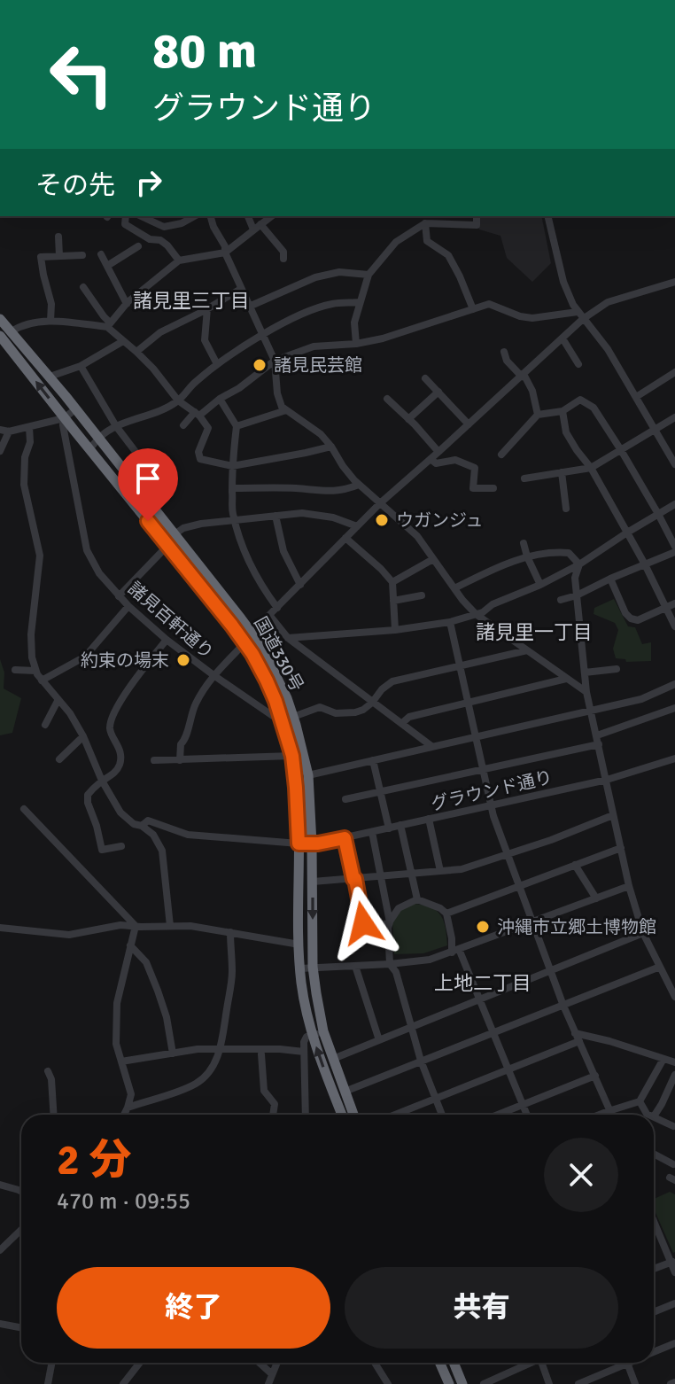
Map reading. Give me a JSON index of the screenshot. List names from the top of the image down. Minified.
{"streets":{"highway":["国道330号"],"street":["諸見百軒通り","グラウンド通り"]},"crossings":[["諸見百軒通り","国道330号"],["国道330号","グラウンド通り"]],"districts":["諸見里三丁目","諸見里一丁目","上地二丁目"],"places":["諸見民芸館","ウガンジュ","約束の場末","沖縄市立郷土博物館"],"page":{"turn":["80 m","グラウンド通り"],"then":"その先","heading":["2 分","470 m · 09:55"],"buttons":["終了","共有"]}}
